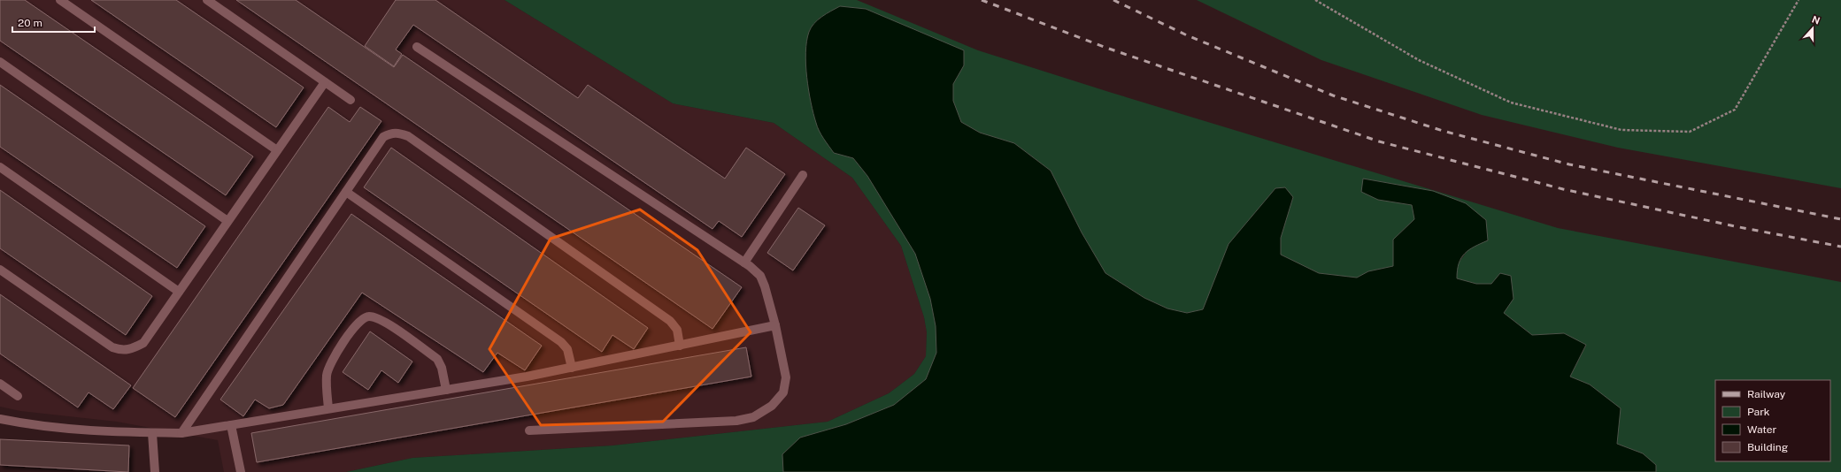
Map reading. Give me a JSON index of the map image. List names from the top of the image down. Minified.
{"legend":["Railway","Park","Water","Building"],"scale_bar":"20 m","north":"top"}
